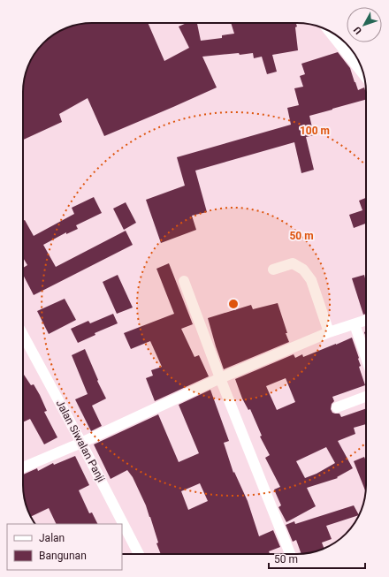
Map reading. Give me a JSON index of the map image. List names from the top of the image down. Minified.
{"streets":{"street":["Jalan Siwalan Panji"]},"legend":["Jalan","Bangunan"],"scale_bar":"50 m","north":"bottom left","rings":["100 m","50 m"]}
